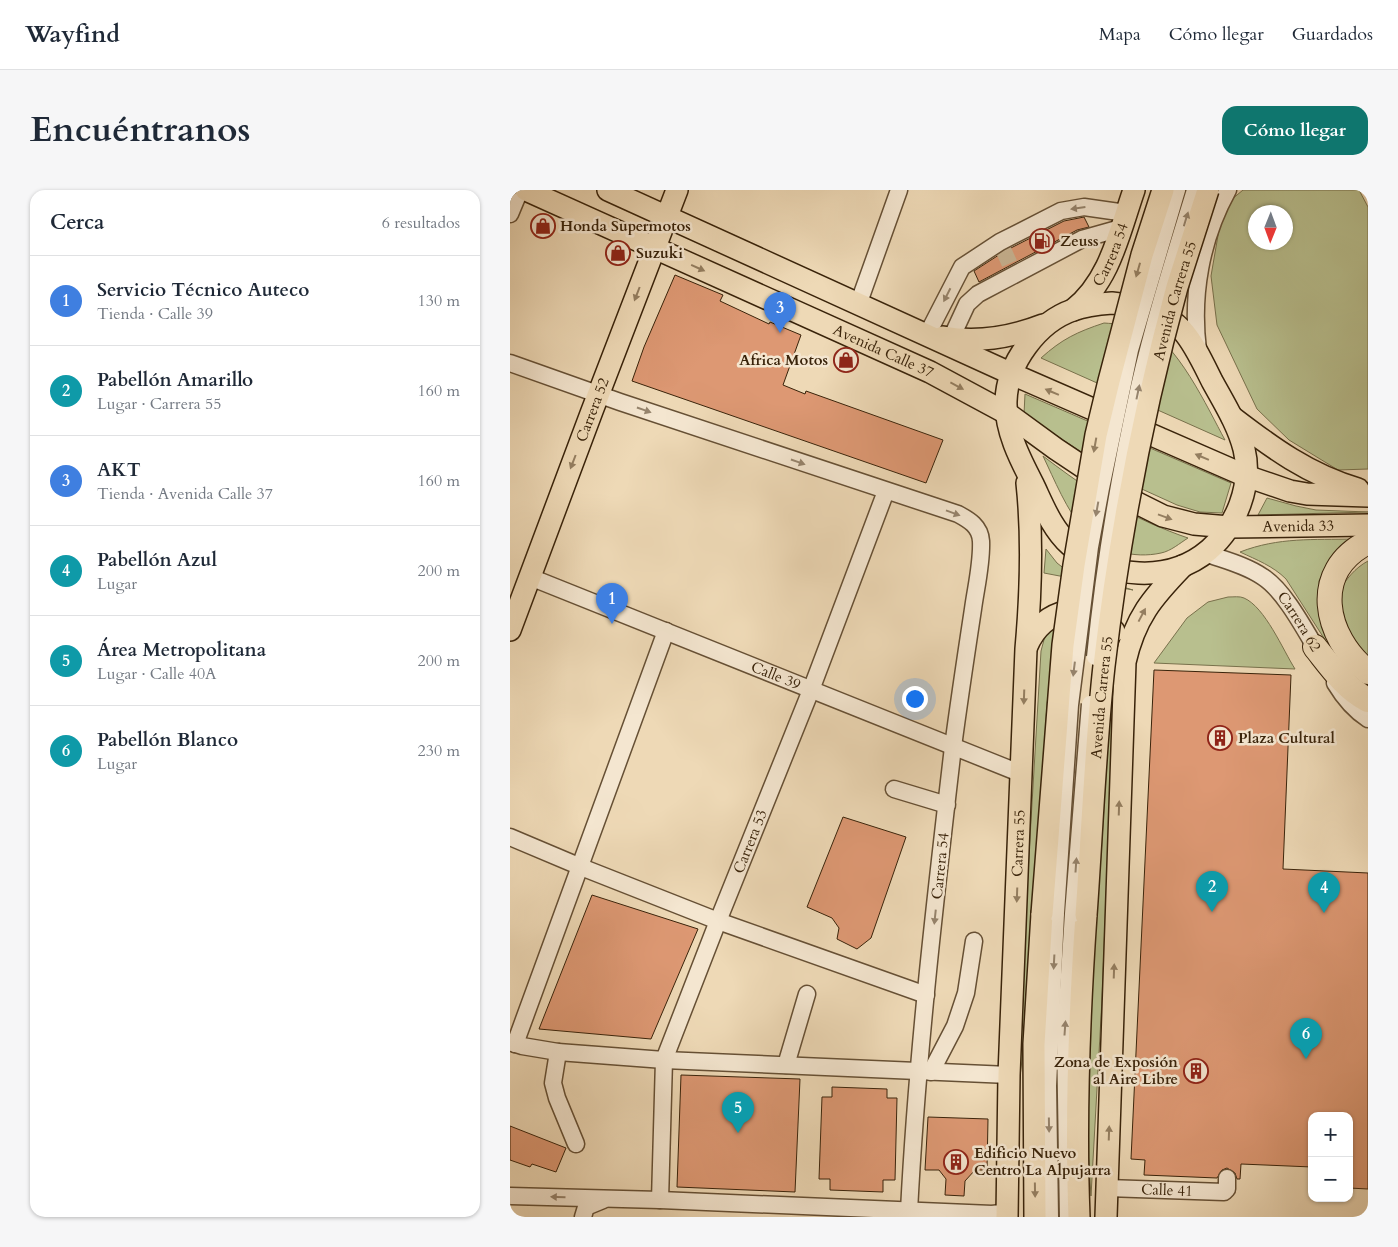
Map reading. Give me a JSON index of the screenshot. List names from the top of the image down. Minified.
{"streets":{"main road":["Carrera 54","Avenida Carrera 55","Avenida Calle 37","Carrera 52","Avenida 33","Carrera 55"],"street":["Carrera 62","Calle 39","Carrera 53","Calle 41"]},"crossings":[["Carrera 54","Calle 39"],["Carrera 54","Carrera 53"],["Avenida Calle 37","Carrera 52"],["Avenida Calle 37","Avenida 33"],["Carrera 52","Calle 39"],["Calle 39","Carrera 53"],["Calle 39","Carrera 55"]],"one_way":["Carrera 52"],"places":{"shop":["Honda Supermotos","Suzuki","Africa Motos"],"fuel station":["Zeuss"],"building":["Plaza Cultural","Zona de Exposión al Aire Libre","Edificio Nuevo Centro La Alpujarra"]},"north":"bottom","page":{"header":"Wayfind","nav":["Mapa","Cómo llegar","Guardados"],"title":"Encuéntranos","buttons":"Cómo llegar","heading":["Cerca","6 resultados"],"list":[{"mark":"1","name":"Servicio Técnico Auteco","note":"Tienda · Calle 39","value":"130 m"},{"mark":"2","name":"Pabellón Amarillo","note":"Lugar · Carrera 55","value":"160 m"},{"mark":"3","name":"AKT","note":"Tienda · Avenida Calle 37","value":"160 m"},{"mark":"4","name":"Pabellón Azul","note":"Lugar","value":"200 m"},{"mark":"5","name":"Área Metropolitana","note":"Lugar · Calle 40A","value":"200 m"},{"mark":"6","name":"Pabellón Blanco","note":"Lugar","value":"230 m"}],"pins":["3","1","2","4","6","5"],"map_buttons":["+","−"]}}
